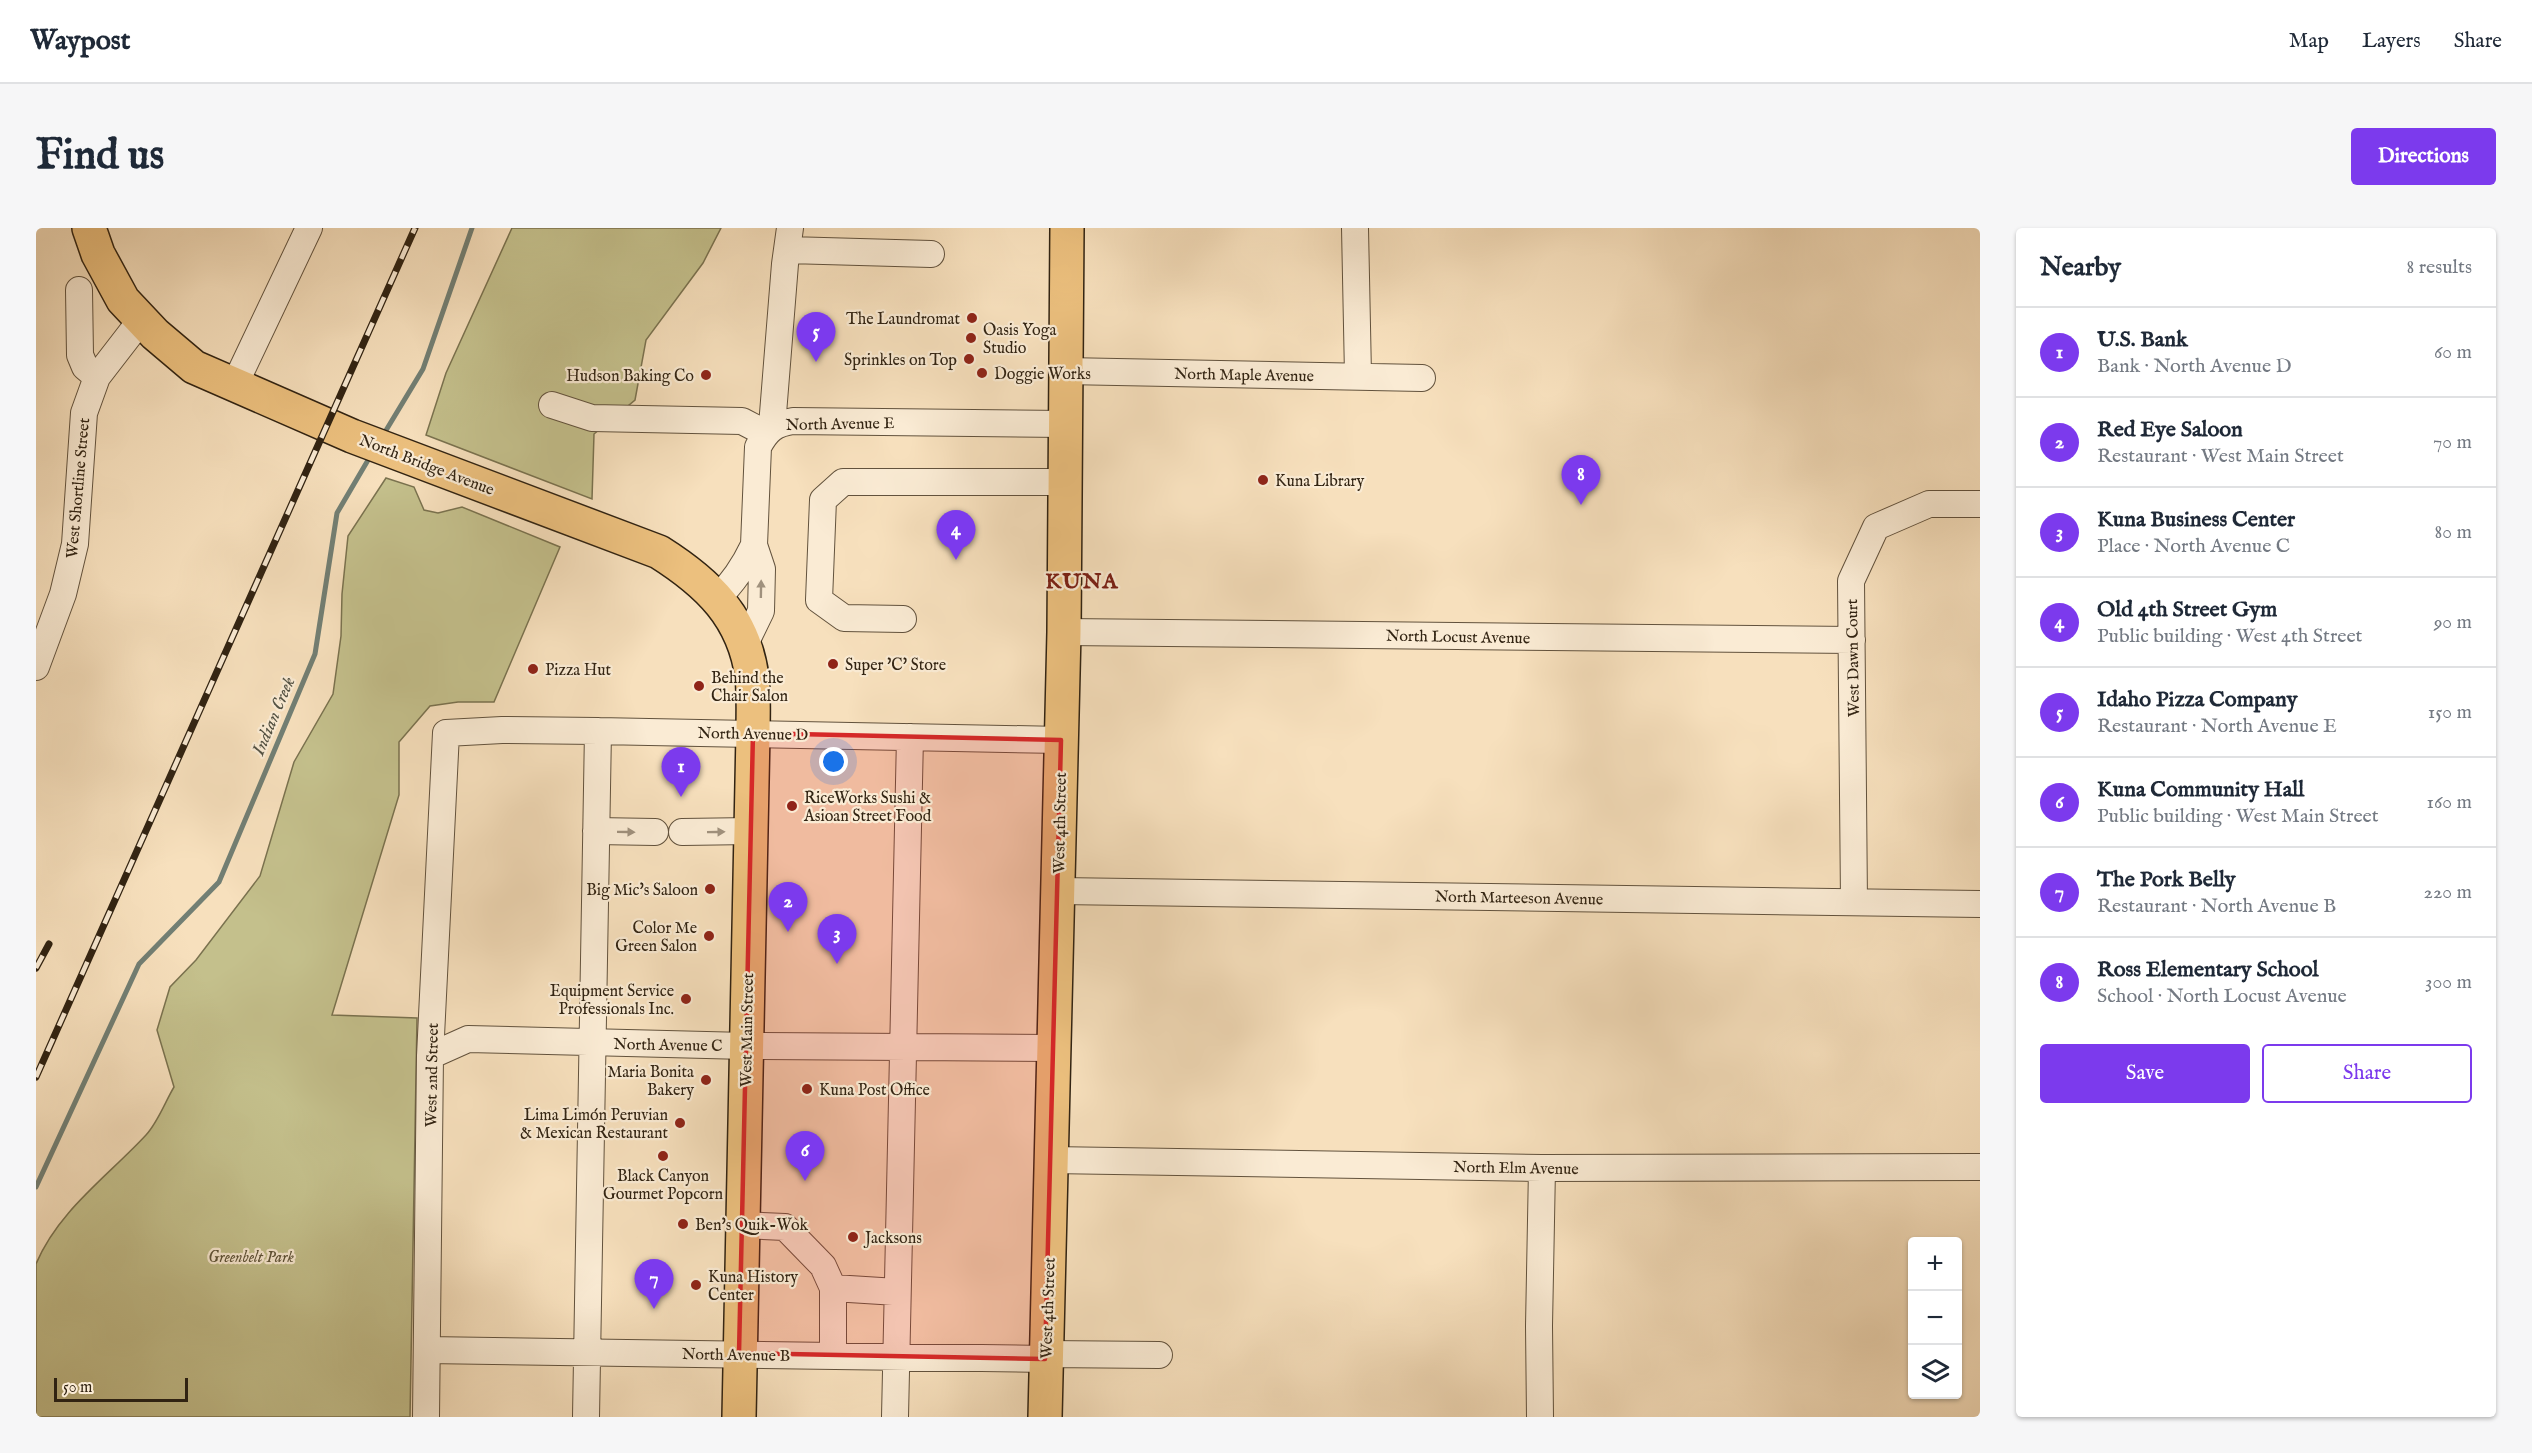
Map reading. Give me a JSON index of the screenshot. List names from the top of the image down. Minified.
{"streets":{"main road":["North Bridge Avenue","West 4th Street","West Main Street"],"street":["North Maple Avenue","North Avenue E","West Shortline Street","North Locust Avenue","West Dawn Court","North Avenue D","North Marteeson Avenue","North Avenue C","West 2nd Street","North Elm Avenue","North Avenue B"]},"crossings":[["North Maple Avenue","West 4th Street"],["North Avenue E","West 4th Street"],["North Bridge Avenue","West Shortline Street"],["North Bridge Avenue","West Main Street"],["North Locust Avenue","West Dawn Court"],["North Locust Avenue","West 4th Street"],["West Dawn Court","North Marteeson Avenue"],["North Avenue D","West 4th Street"],["North Avenue D","West Main Street"],["North Avenue D","West 2nd Street"],["West 4th Street","North Marteeson Avenue"],["West 4th Street","North Avenue C"],["West 4th Street","North Elm Avenue"],["West 4th Street","North Avenue B"],["West Main Street","North Avenue C"],["West Main Street","North Avenue B"],["North Avenue C","West 2nd Street"],["West 2nd Street","North Avenue B"]],"districts":["KUNA"],"water":["Indian Creek"],"parks":["Greenbelt Park"],"places":["The Laundromat","Oasis Yoga Studio","Sprinkles on Top","Doggie Works","Hudson Baking Co","Kuna Library","Super 'C' Store","Pizza Hut","Behind the Chair Salon","RiceWorks Sushi & Asioan Street Food","Big Mic's Saloon","Color Me Green Salon","Equipment Service Professionals Inc.","Maria Bonita Bakery","Kuna Post Office","Lima Limón Peruvian & Mexican Restaurant","Black Canyon Gourmet Popcorn","Ben's Quik-Wok","Jacksons","Kuna History Center"],"scale_bar":"50 m","page":{"header":"Waypost","nav":["Map","Layers","Share"],"buttons":["Directions",["Save","Share"]],"title":"Find us","heading":["Nearby","8 results"],"list":[{"mark":"1","name":"U.S. Bank","note":"Bank · North Avenue D","value":"60 m"},{"mark":"2","name":"Red Eye Saloon","note":"Restaurant · West Main Street","value":"70 m"},{"mark":"3","name":"Kuna Business Center","note":"Place · North Avenue C","value":"80 m"},{"mark":"4","name":"Old 4th Street Gym","note":"Public building · West 4th Street","value":"90 m"},{"mark":"5","name":"Idaho Pizza Company","note":"Restaurant · North Avenue E","value":"150 m"},{"mark":"6","name":"Kuna Community Hall","note":"Public building · West Main Street","value":"160 m"},{"mark":"7","name":"The Pork Belly","note":"Restaurant · North Avenue B","value":"220 m"},{"mark":"8","name":"Ross Elementary School","note":"School · North Locust Avenue","value":"300 m"}],"pins":["5","8","4","1","2","3","6","7"],"map_buttons":["+","−"],"scale":"50 m"}}
